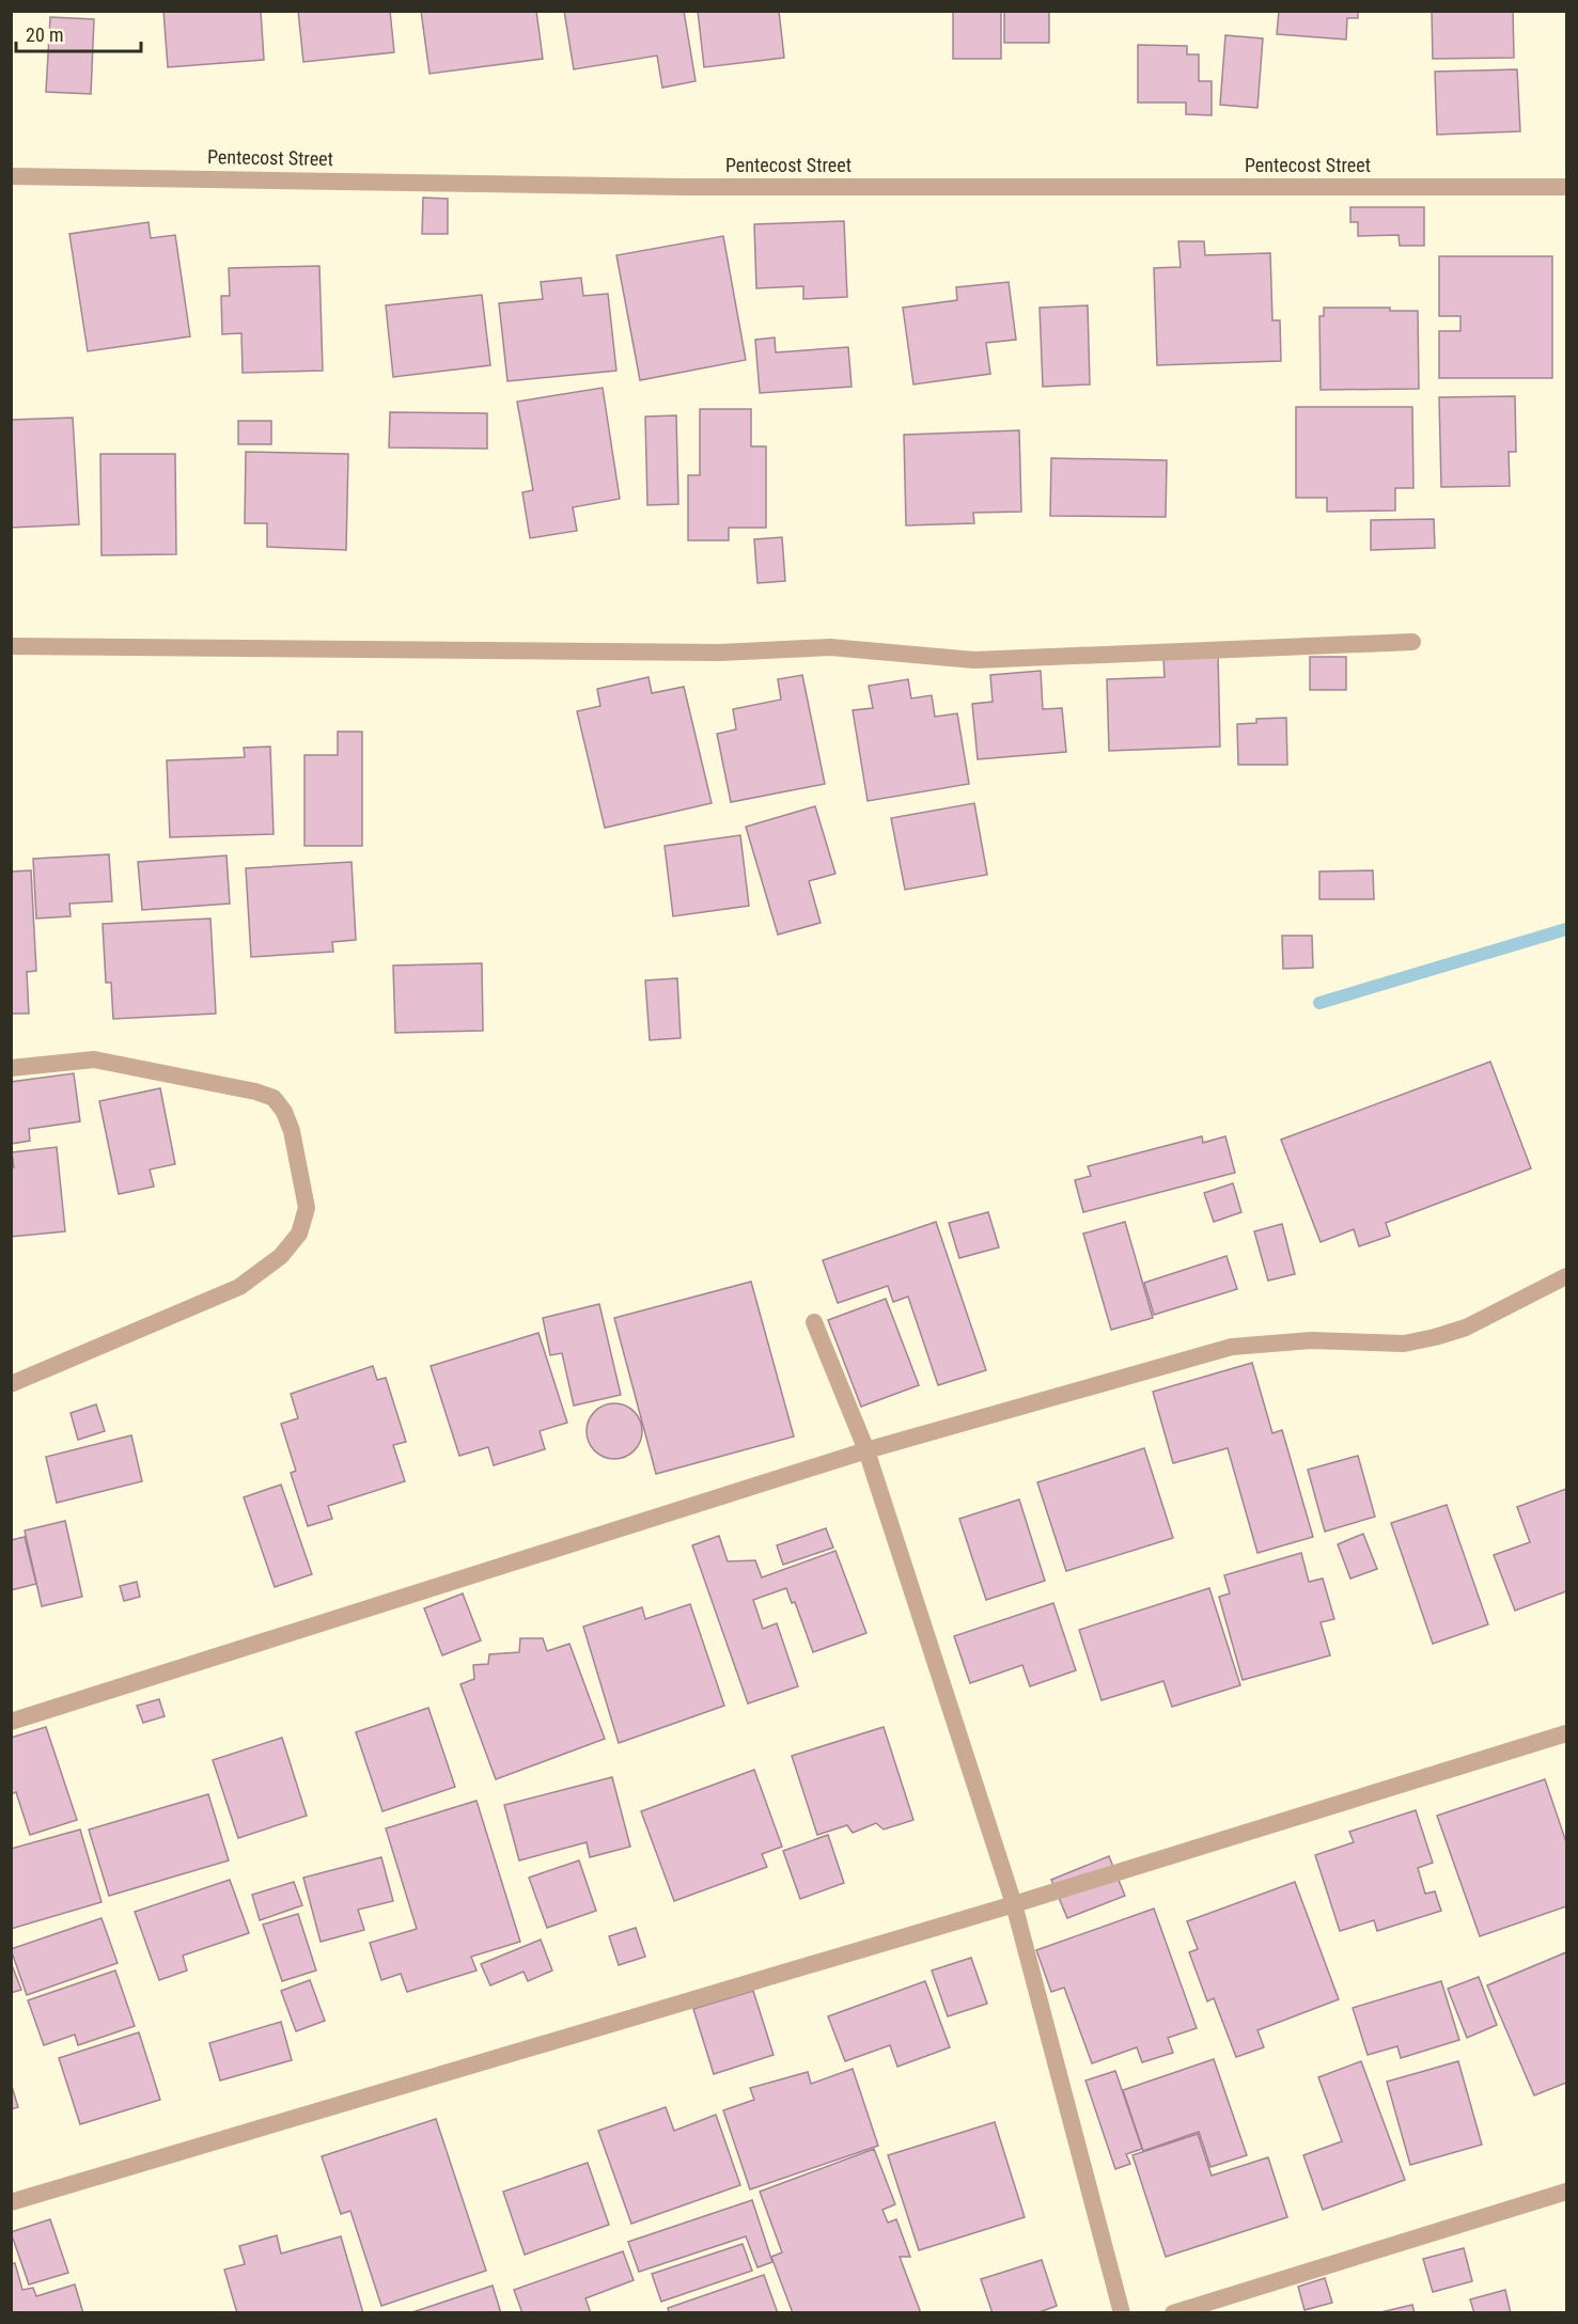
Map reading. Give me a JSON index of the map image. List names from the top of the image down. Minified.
{"streets":{"street":["Pentecost Street"]},"scale_bar":"20 m"}
